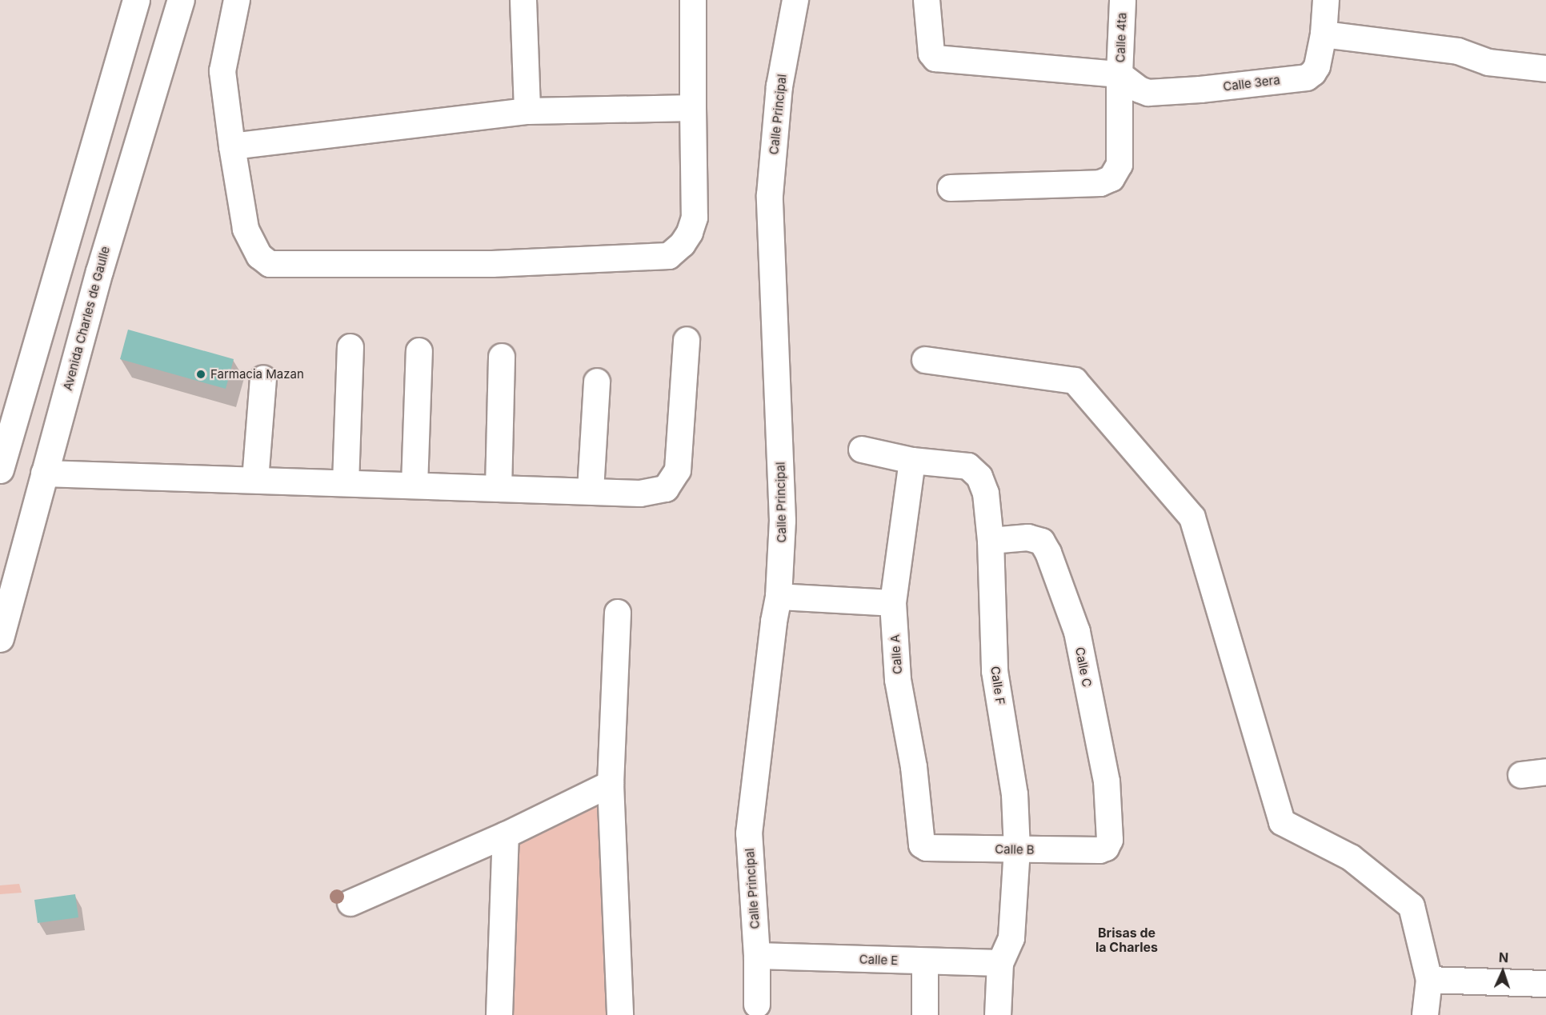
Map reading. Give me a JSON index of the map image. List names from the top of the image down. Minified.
{"streets":{"main road":["Avenida Charles de Gaulle"],"street":["Calle 4ta","Calle 3era","Calle Principal","Calle A","Calle C","Calle F","Calle B","Calle E"]},"crossings":[["Calle 4ta","Calle 3era"],["Calle Principal","Calle E"],["Calle A","Calle F"],["Calle A","Calle B"],["Calle C","Calle F"],["Calle C","Calle B"],["Calle F","Calle B"],["Calle F","Calle E"]],"districts":["Brisas de la Charles"],"places":["Farmacia Mazan"],"north":"top"}
